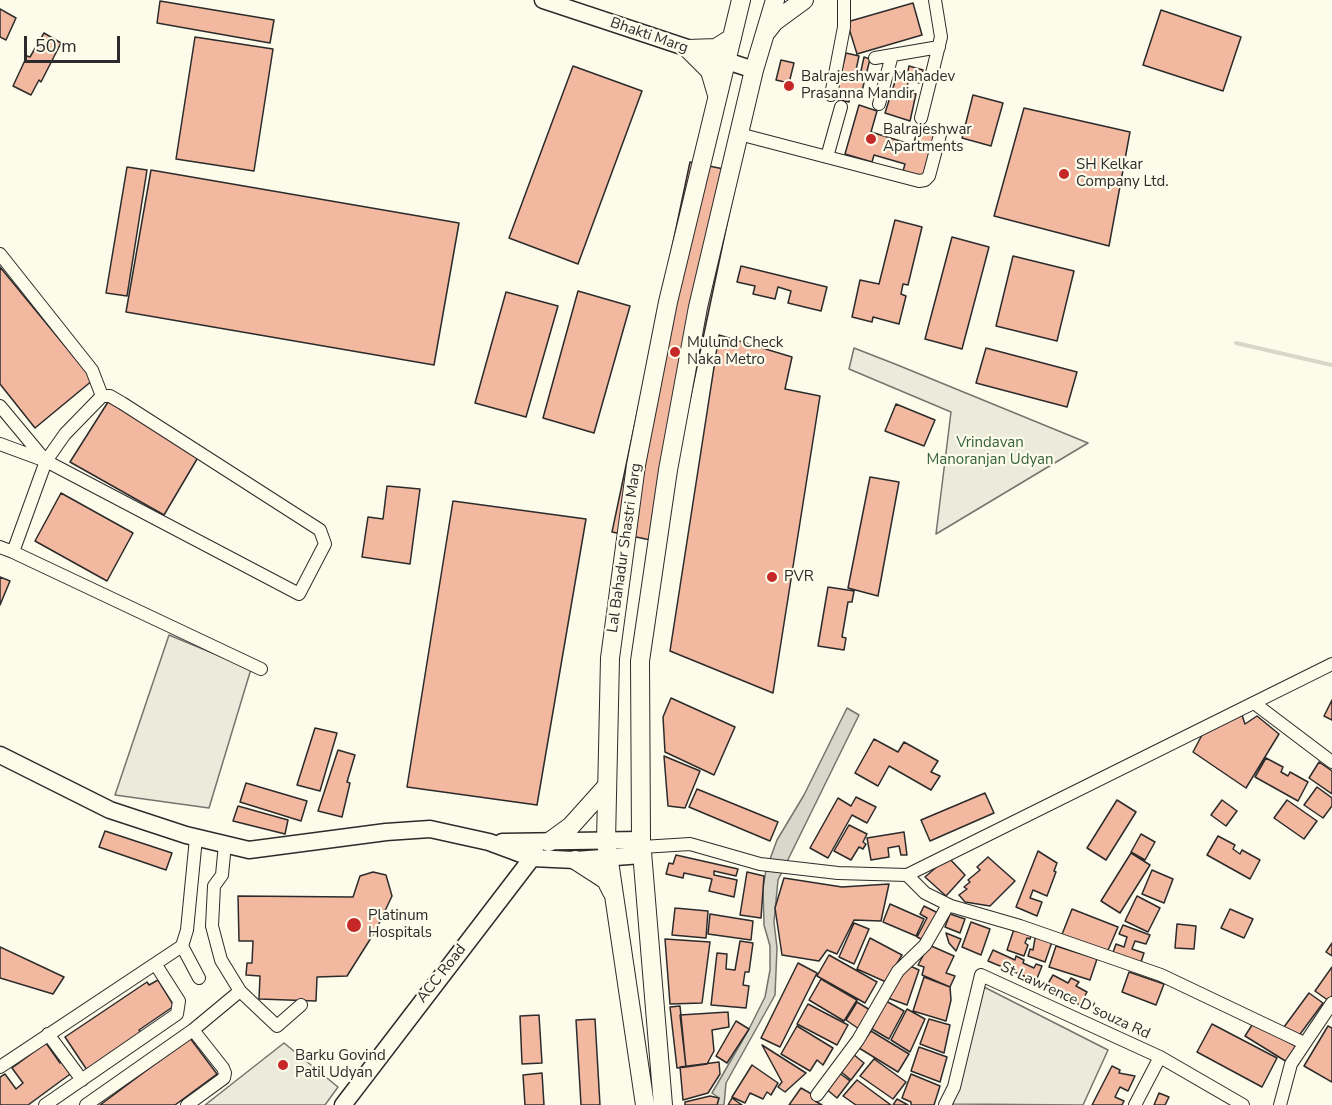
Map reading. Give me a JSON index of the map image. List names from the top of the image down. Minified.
{"streets":{"main road":["Lal Bahadur Shastri Marg"],"street":["Bhakti Marg","ACC Road","St Lawrence D'souza Rd"]},"crossings":[["Bhakti Marg","Lal Bahadur Shastri Marg"]],"parks":["Vrindavan Manoranjan Udyan"],"places":["Balrajeshwar Mahadev Prasanna Mandir","Balrajeshwar Apartments","SH Kelkar Company Ltd.","Mulund Check Naka Metro","PVR","Platinum Hospitals","Barku Govind Patil Udyan"],"scale_bar":"50 m"}
